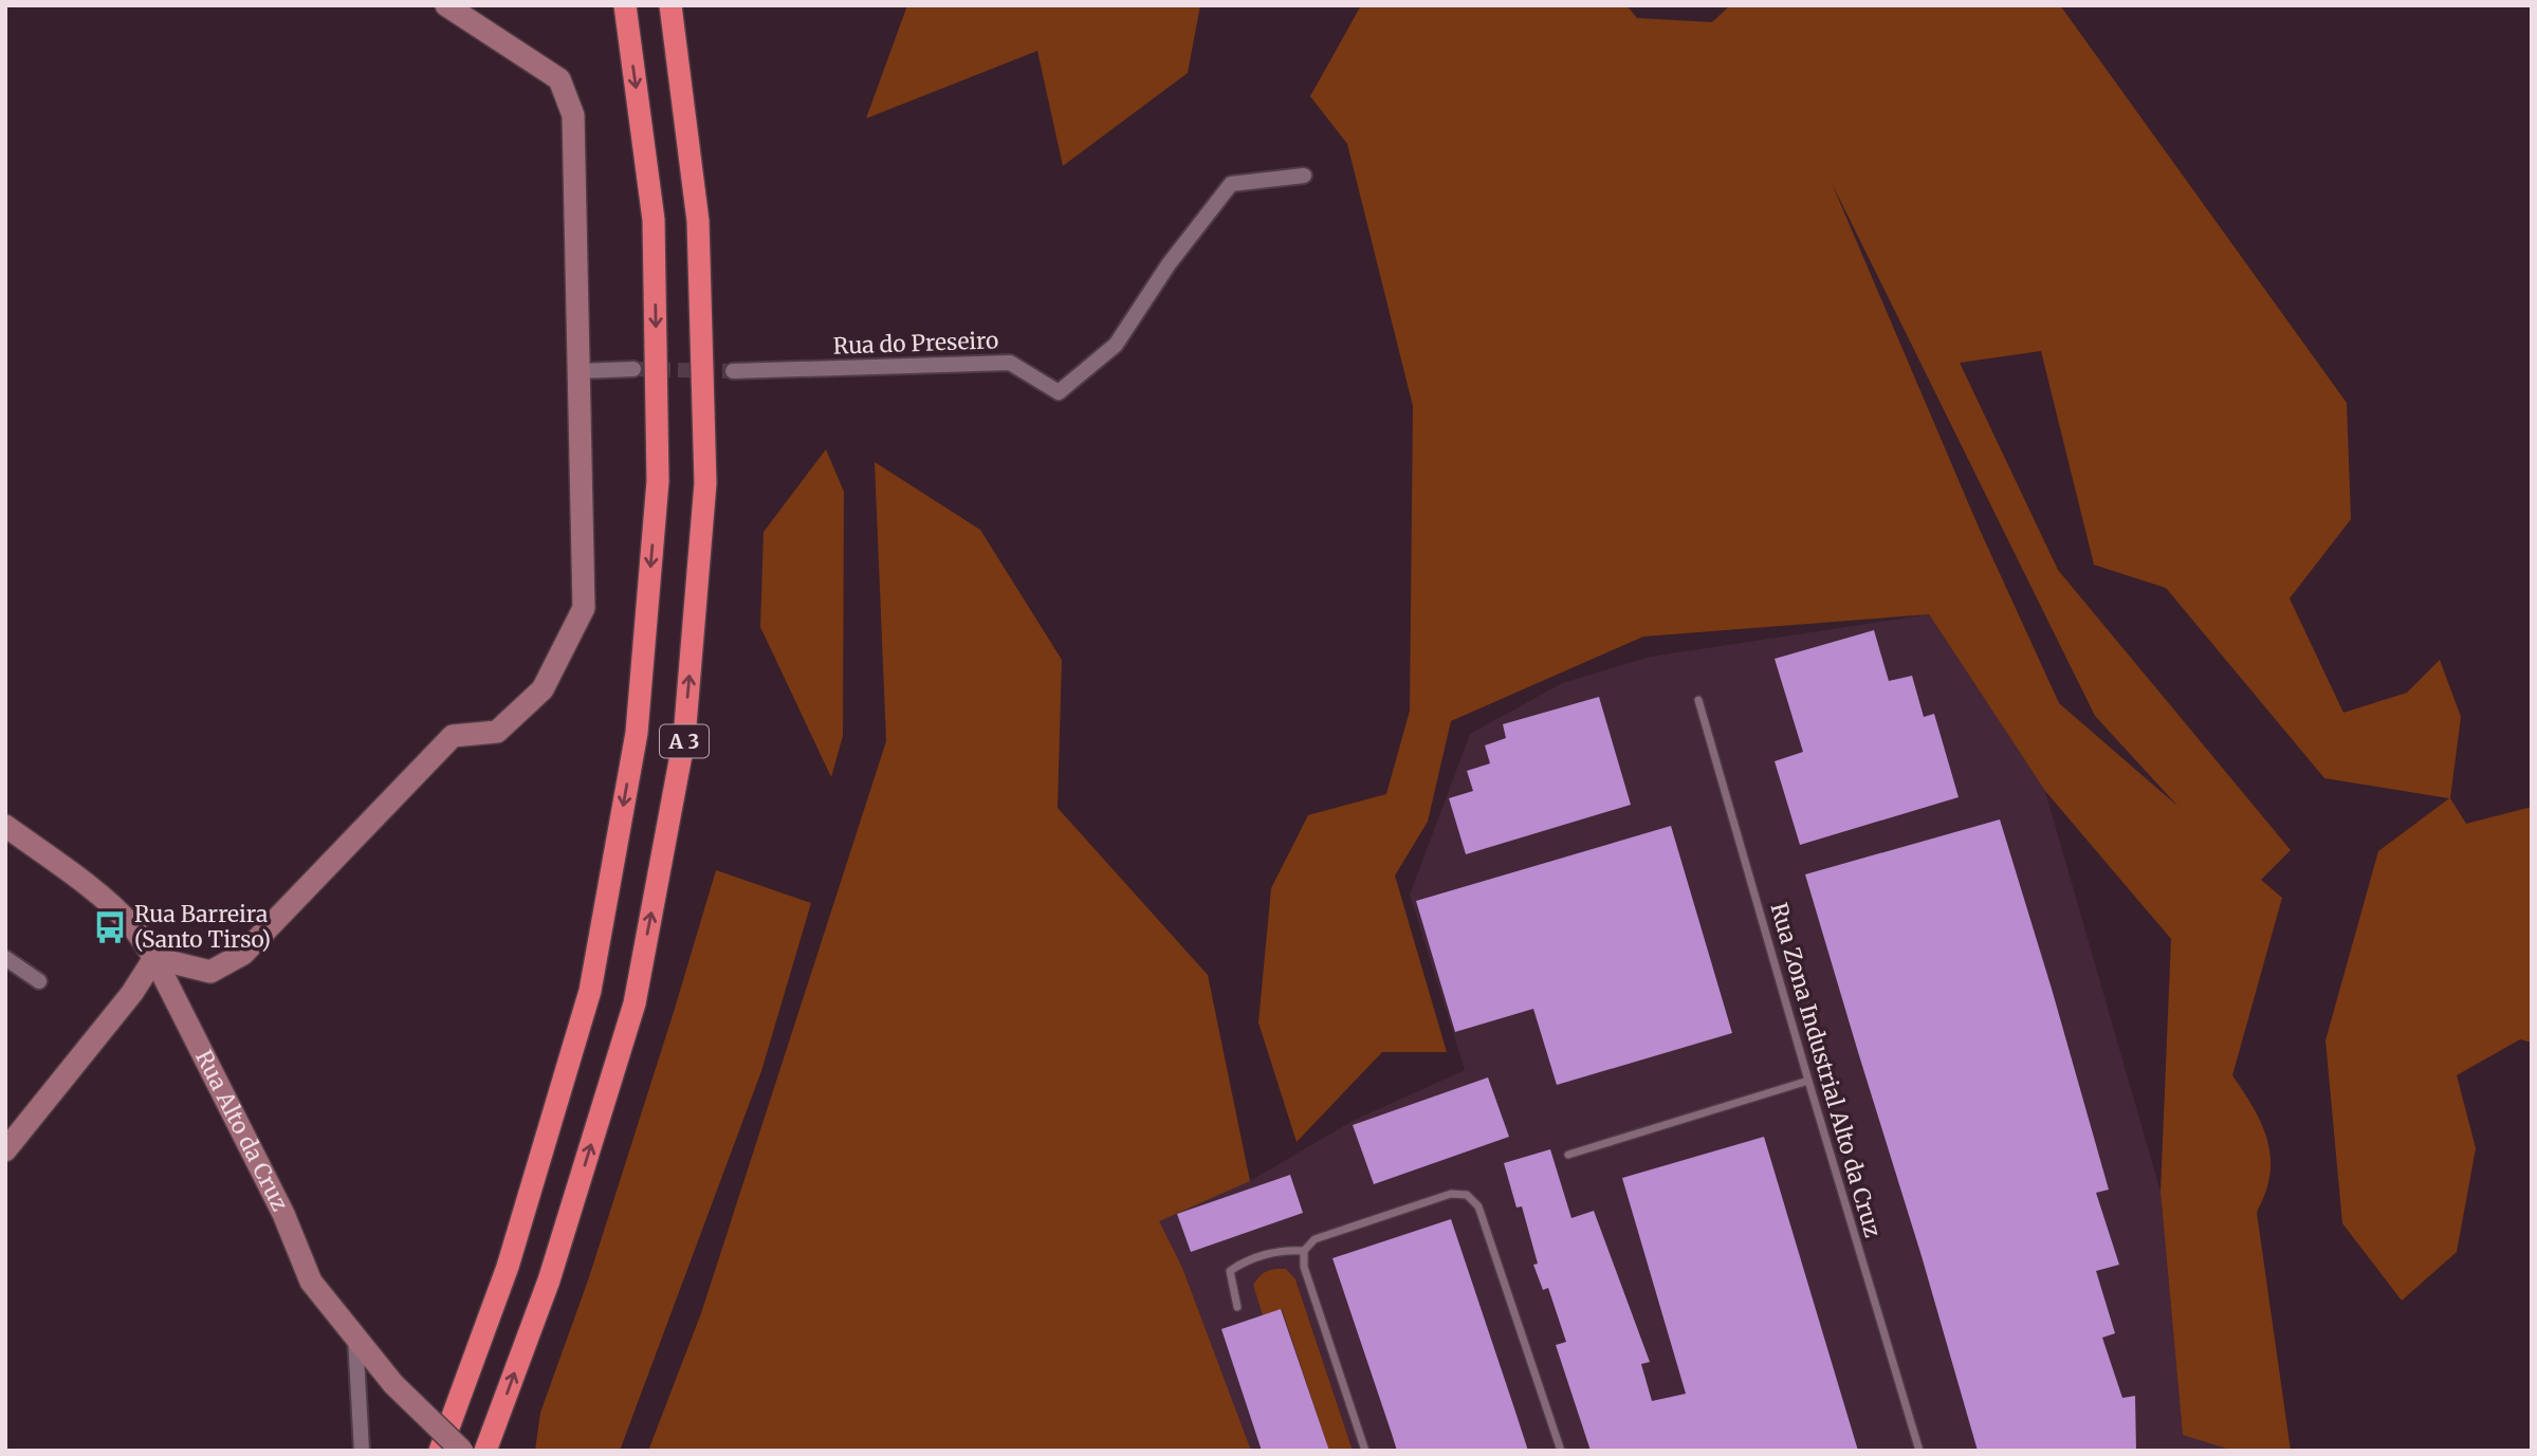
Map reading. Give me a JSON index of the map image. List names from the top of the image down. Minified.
{"streets":{"highway":["A 3"],"street":["Rua do Preseiro","Rua Alto da Cruz"],"lane":["Rua Zona Industrial Alto da Cruz"]},"places":{"bus stop":["Rua Barreira (Santo Tirso)"]}}
